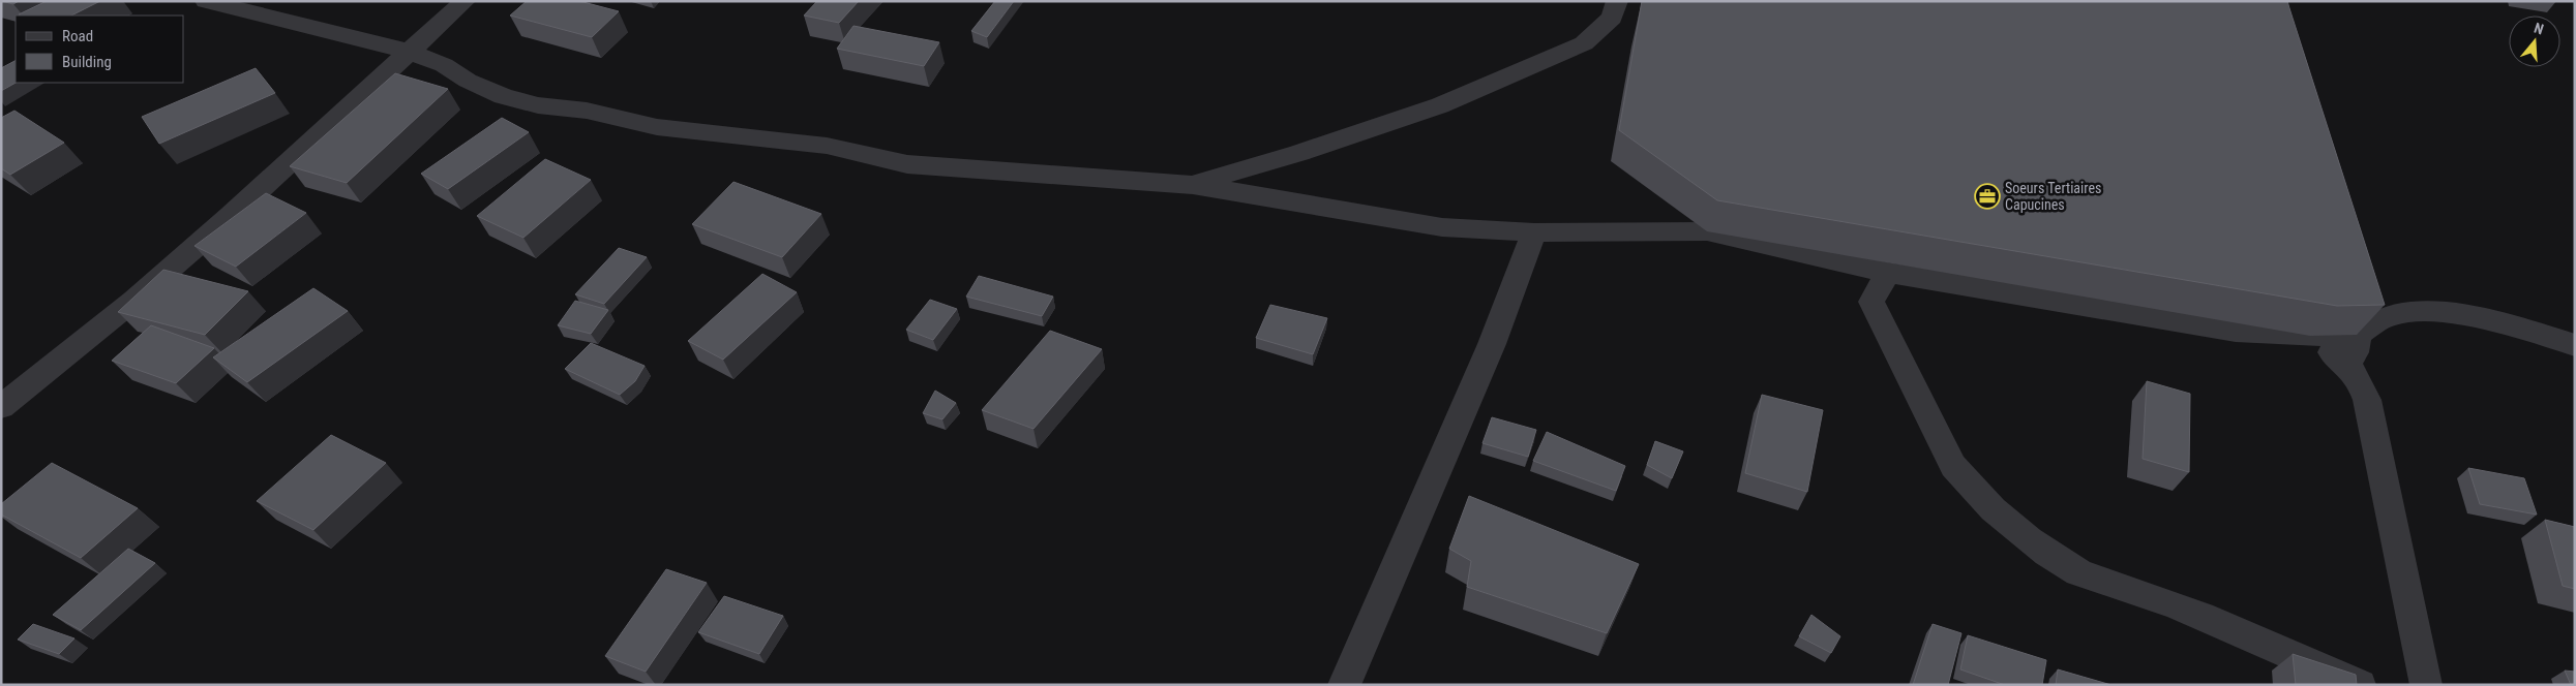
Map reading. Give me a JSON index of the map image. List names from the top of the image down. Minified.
{"places":{"office":["Soeurs Tertiaires Capucines"]},"legend":["Road","Building"],"north":"top"}
